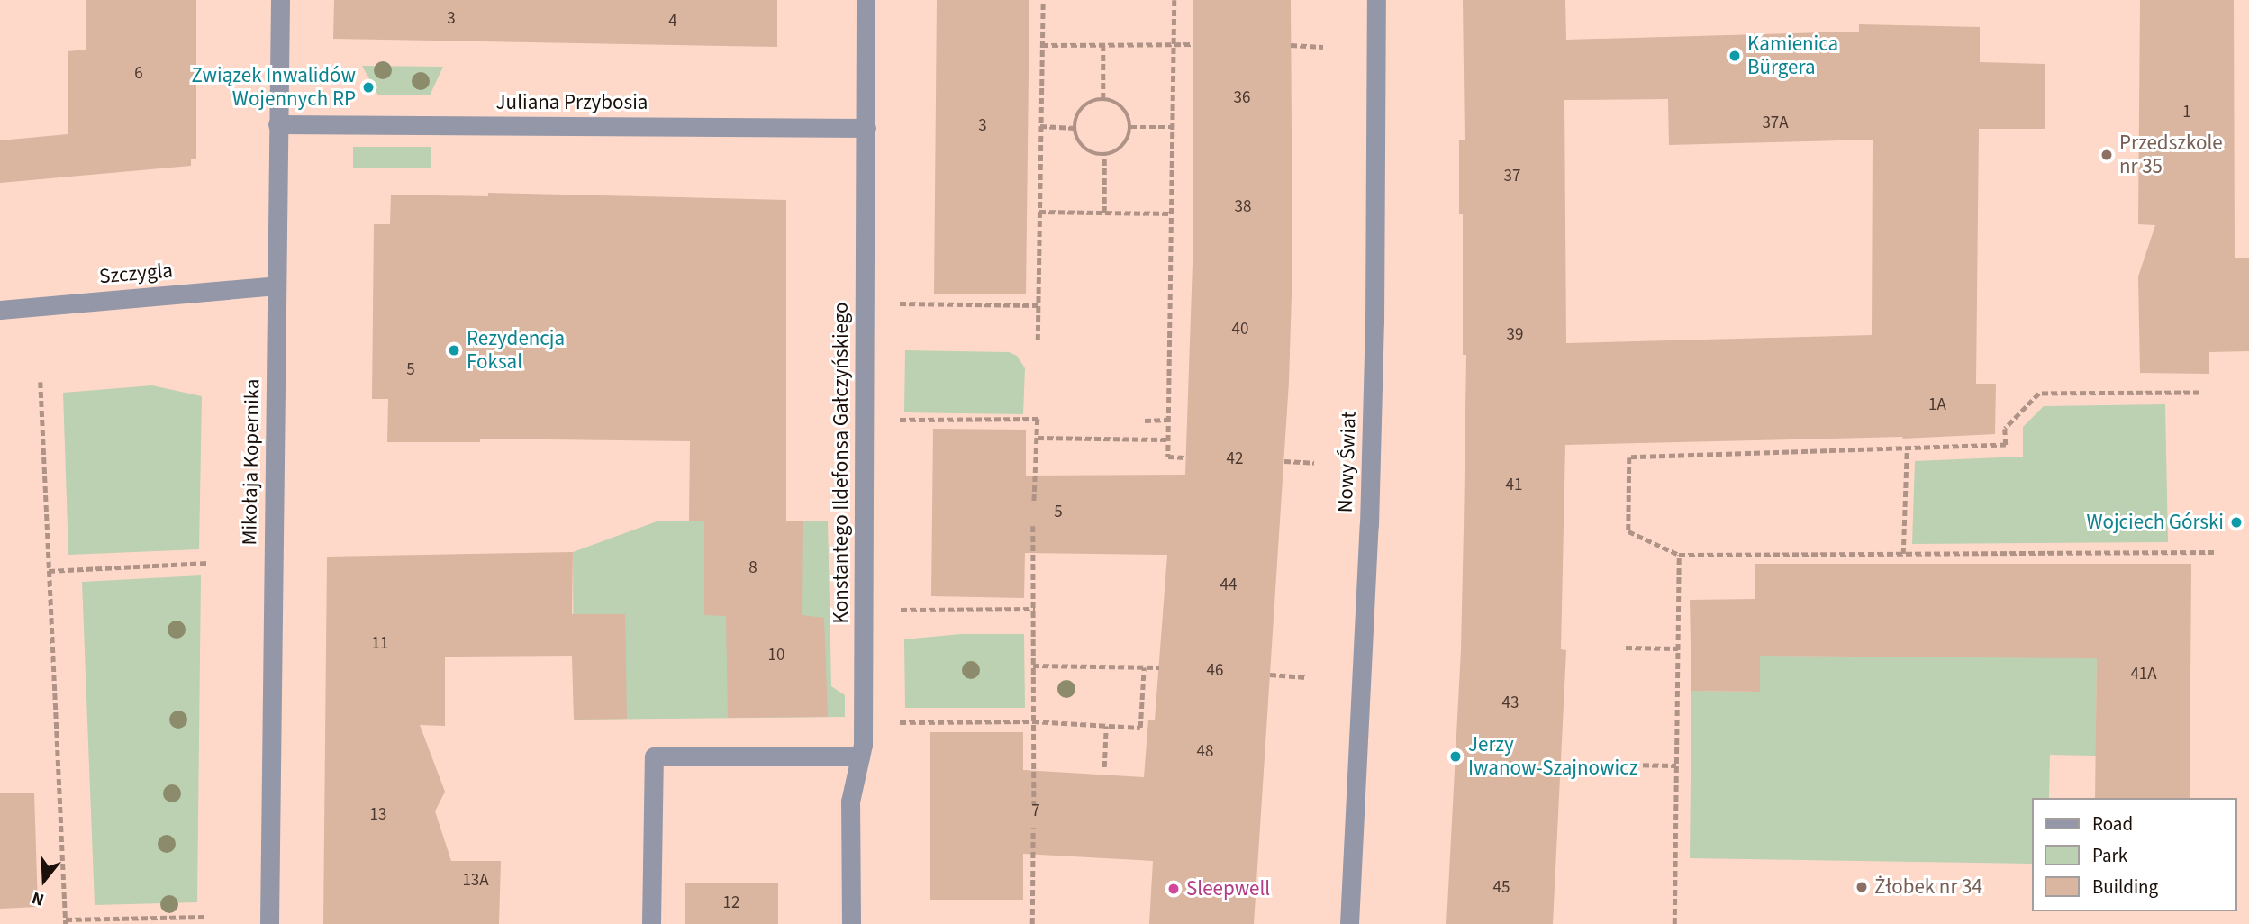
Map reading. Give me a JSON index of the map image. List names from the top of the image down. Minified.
{"streets":{"street":["Juliana Przybosia","Szczygla","Mikołaja Kopernika","Nowy Świat","Konstantego Ildefonsa Gałczyńskiego"]},"crossings":[["Juliana Przybosia","Mikołaja Kopernika"],["Juliana Przybosia","Konstantego Ildefonsa Gałczyńskiego"],["Szczygla","Mikołaja Kopernika"]],"places":["Kamienica Bürgera","Związek Inwalidów Wojennych RP","Przedszkole nr 35","Rezydencja Foksal","Wojciech Górski","Jerzy Iwanow-Szajnowicz","Żłobek nr 34","Sleepwell"],"house_numbers":["3","4","6","36","1","37A","3","37","38","40","39","5","1A","42","41","5","8","44","11","10","46","41A","43","48","7","13","13A","45","12"],"legend":["Road","Park","Building"],"north":"bottom"}
